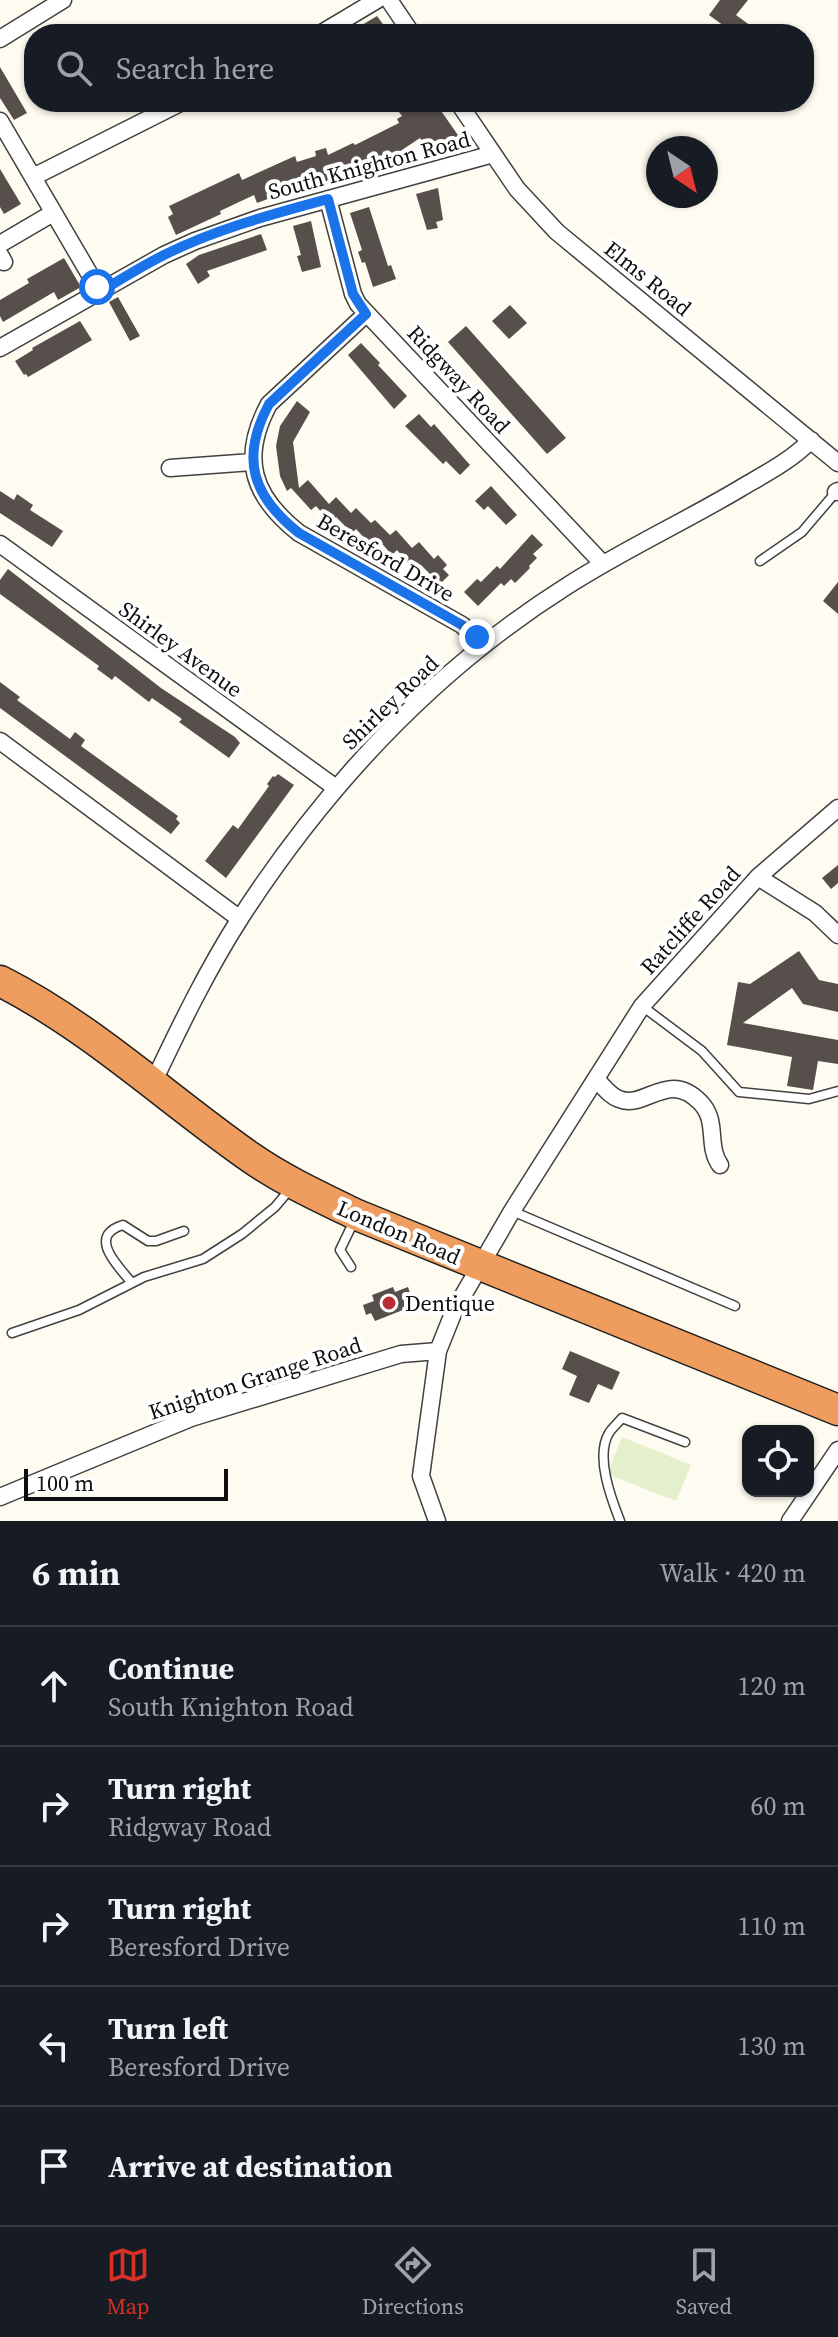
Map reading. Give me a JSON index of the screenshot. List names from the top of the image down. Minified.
{"streets":{"highway":["London Road"],"street":["South Knighton Road","Elms Road","Ridgway Road","Beresford Drive","Shirley Avenue","Shirley Road","Ratcliffe Road","Knighton Grange Road"]},"crossings":[["South Knighton Road","Elms Road"],["South Knighton Road","Ridgway Road"],["Elms Road","Shirley Road"],["Ridgway Road","Beresford Drive"],["Ridgway Road","Shirley Road"],["Beresford Drive","Shirley Road"],["Shirley Avenue","Shirley Road"],["Shirley Road","London Road"],["Ratcliffe Road","London Road"],["Ratcliffe Road","Knighton Grange Road"]],"places":["Dentique"],"scale_bar":"100 m","north":"bottom right","page":{"search":"Search here","scale":"100 m","heading":["6 min","Walk · 420 m"],"list":[["Continue","South Knighton Road","120 m"],["Turn right","Ridgway Road","60 m"],["Turn right","Beresford Drive","110 m"],["Turn left","Beresford Drive","130 m"],"Arrive at destination"],"nav":["Map","Directions","Saved"]}}
